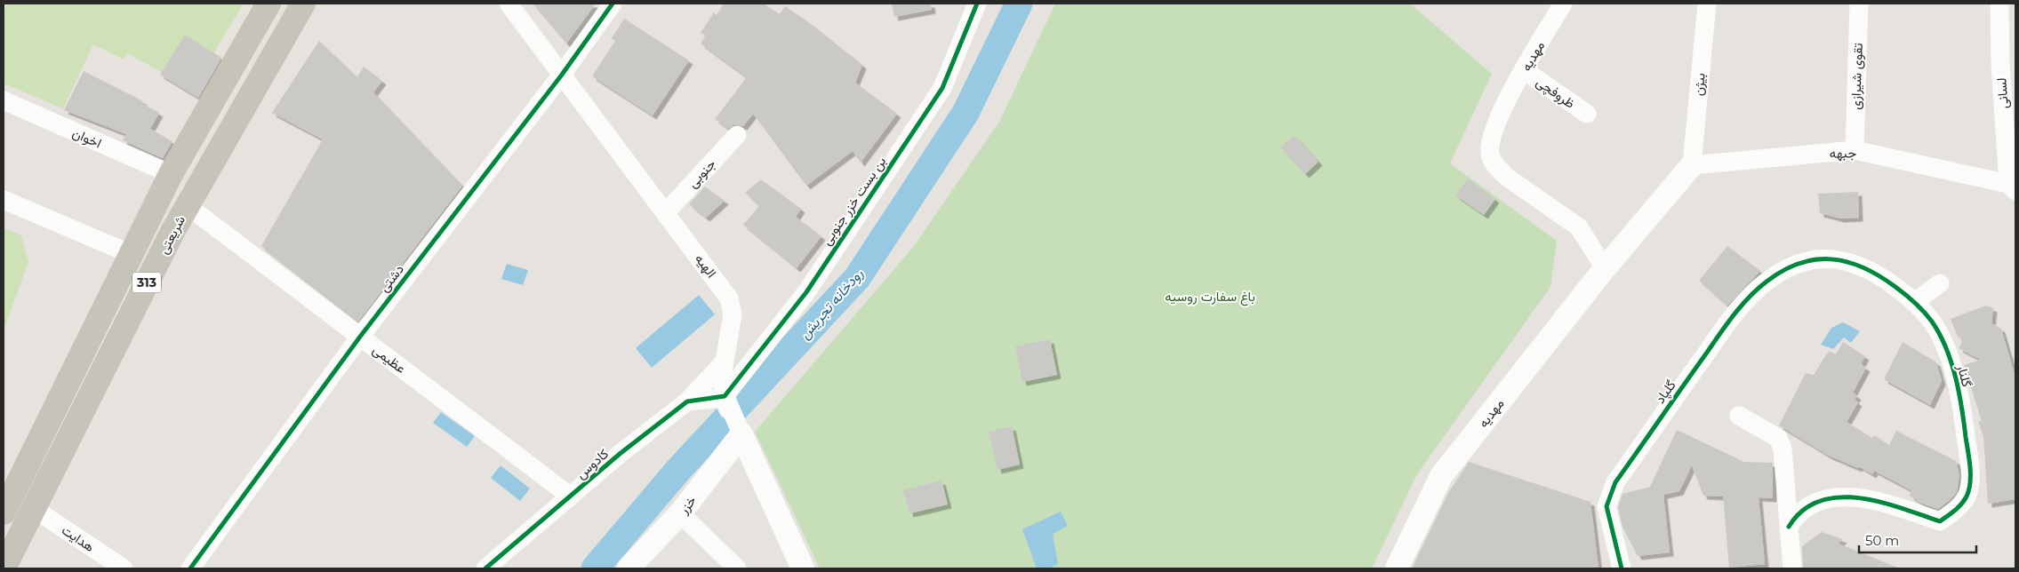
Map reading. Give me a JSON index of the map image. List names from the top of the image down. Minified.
{"streets":{"main road":["شریعتی","313"],"street":["مهدیه","تقوی شیرازی","بیژن","ظروفچی","لسانی","اخوان","جبهه","جنوبی","بن بست خزر جنوبی","الهیه","دشتی","عظیمی","گلنار","گلپاد","کادوس","خزر","هدایت"]},"crossings":[["مهدیه","بیژن"],["مهدیه","ظروفچی"],["مهدیه","جبهه"],["تقوی شیرازی","جبهه"],["بیژن","جبهه"],["لسانی","جبهه"],["اخوان","شریعتی"],["جنوبی","الهیه"],["بن بست خزر جنوبی","الهیه"],["شریعتی","عظیمی"],["شریعتی","هدایت"],["الهیه","دشتی"],["الهیه","کادوس"],["الهیه","خزر"],["دشتی","عظیمی"],["عظیمی","کادوس"],["گلنار","گلپاد"]],"water":["رودخانه تجریش"],"parks":["باغ سفارت روسیه"],"scale_bar":"50 m"}
